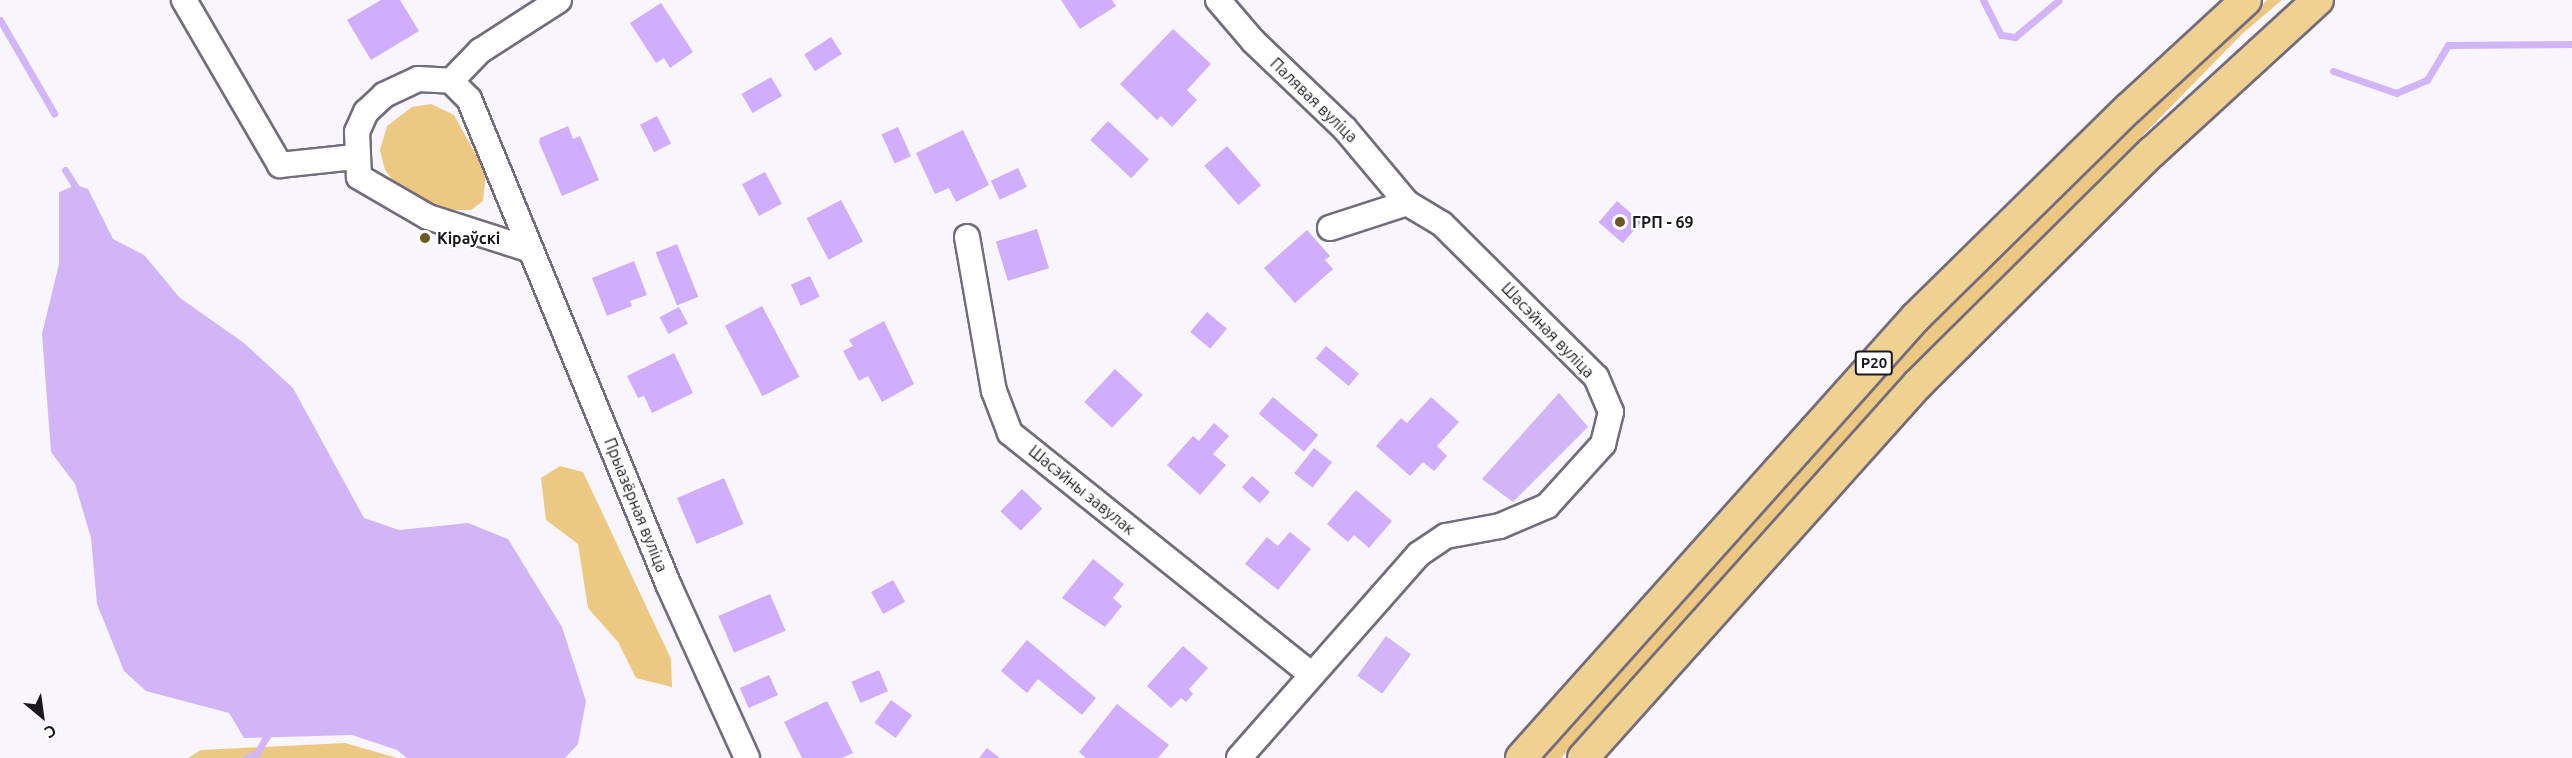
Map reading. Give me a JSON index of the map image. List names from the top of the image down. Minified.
{"streets":{"main road":["Р20"],"street":["Палявая вуліца","Шасэйная вуліца","Шасэйны завулак","Прыазёрная вуліца"]},"crossings":[["Палявая вуліца","Шасэйная вуліца"],["Шасэйная вуліца","Шасэйны завулак"]],"places":["ГРП - 69","Кіраўскі"],"north":"bottom right"}
